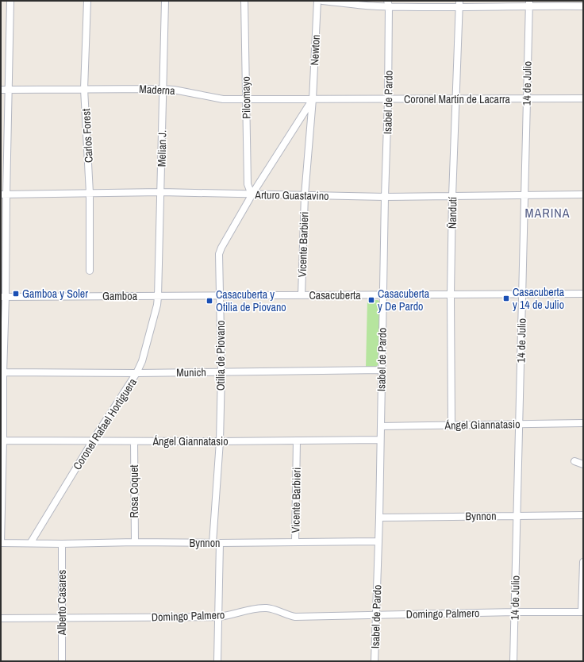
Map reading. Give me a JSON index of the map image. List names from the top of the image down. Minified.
{"streets":{"street":["Newton","14 de Julio","Maderna","Pilcomayo","Coronel Martín de Lacarra","Isabel de Pardo","Carlos Forest","Melian J.","Arturo Guastavino","Ñandutí","Vicente Barbieri","Casacuberta","Gamboa","Otilia de Piovano","Munich","Coronel Rafael Hortiguera","Ángel Giannatasio","Rosa Coquet","Bynnon","Alberto Casares","Domingo Palmero"]},"crossings":[["Newton","Maderna"],["Newton","Coronel Martín de Lacarra"],["Newton","Vicente Barbieri"],["Newton","Otilia de Piovano"],["14 de Julio","Coronel Martín de Lacarra"],["14 de Julio","Arturo Guastavino"],["14 de Julio","Casacuberta"],["14 de Julio","Ángel Giannatasio"],["14 de Julio","Bynnon"],["14 de Julio","Domingo Palmero"],["Maderna","Pilcomayo"],["Maderna","Coronel Martín de Lacarra"],["Maderna","Carlos Forest"],["Maderna","Melian J."],["Maderna","Vicente Barbieri"],["Maderna","Otilia de Piovano"],["Pilcomayo","Arturo Guastavino"],["Pilcomayo","Otilia de Piovano"],["Coronel Martín de Lacarra","Isabel de Pardo"],["Coronel Martín de Lacarra","Ñandutí"],["Coronel Martín de Lacarra","Vicente Barbieri"],["Coronel Martín de Lacarra","Otilia de Piovano"],["Isabel de Pardo","Arturo Guastavino"],["Isabel de Pardo","Casacuberta"],["Isabel de Pardo","Munich"],["Isabel de Pardo","Ángel Giannatasio"],["Isabel de Pardo","Bynnon"],["Isabel de Pardo","Domingo Palmero"],["Carlos Forest","Arturo Guastavino"],["Melian J.","Arturo Guastavino"],["Melian J.","Gamboa"],["Melian J.","Coronel Rafael Hortiguera"],["Arturo Guastavino","Ñandutí"],["Arturo Guastavino","Vicente Barbieri"],["Arturo Guastavino","Otilia de Piovano"],["Ñandutí","Casacuberta"],["Ñandutí","Ángel Giannatasio"],["Vicente Barbieri","Casacuberta"],["Vicente Barbieri","Otilia de Piovano"],["Vicente Barbieri","Ángel Giannatasio"],["Vicente Barbieri","Bynnon"],["Casacuberta","Gamboa"],["Casacuberta","Otilia de Piovano"],["Gamboa","Otilia de Piovano"],["Gamboa","Coronel Rafael Hortiguera"],["Otilia de Piovano","Munich"],["Otilia de Piovano","Ángel Giannatasio"],["Otilia de Piovano","Bynnon"],["Otilia de Piovano","Domingo Palmero"],["Munich","Coronel Rafael Hortiguera"],["Coronel Rafael Hortiguera","Ángel Giannatasio"],["Coronel Rafael Hortiguera","Bynnon"],["Ángel Giannatasio","Rosa Coquet"],["Rosa Coquet","Bynnon"],["Bynnon","Alberto Casares"],["Alberto Casares","Domingo Palmero"]],"districts":["MARINA"],"places":{"transit":["Gamboa y Soler","Casacuberta y 14 de Julio","Casacuberta y De Pardo","Casacuberta y Otilia de Piovano"]}}
